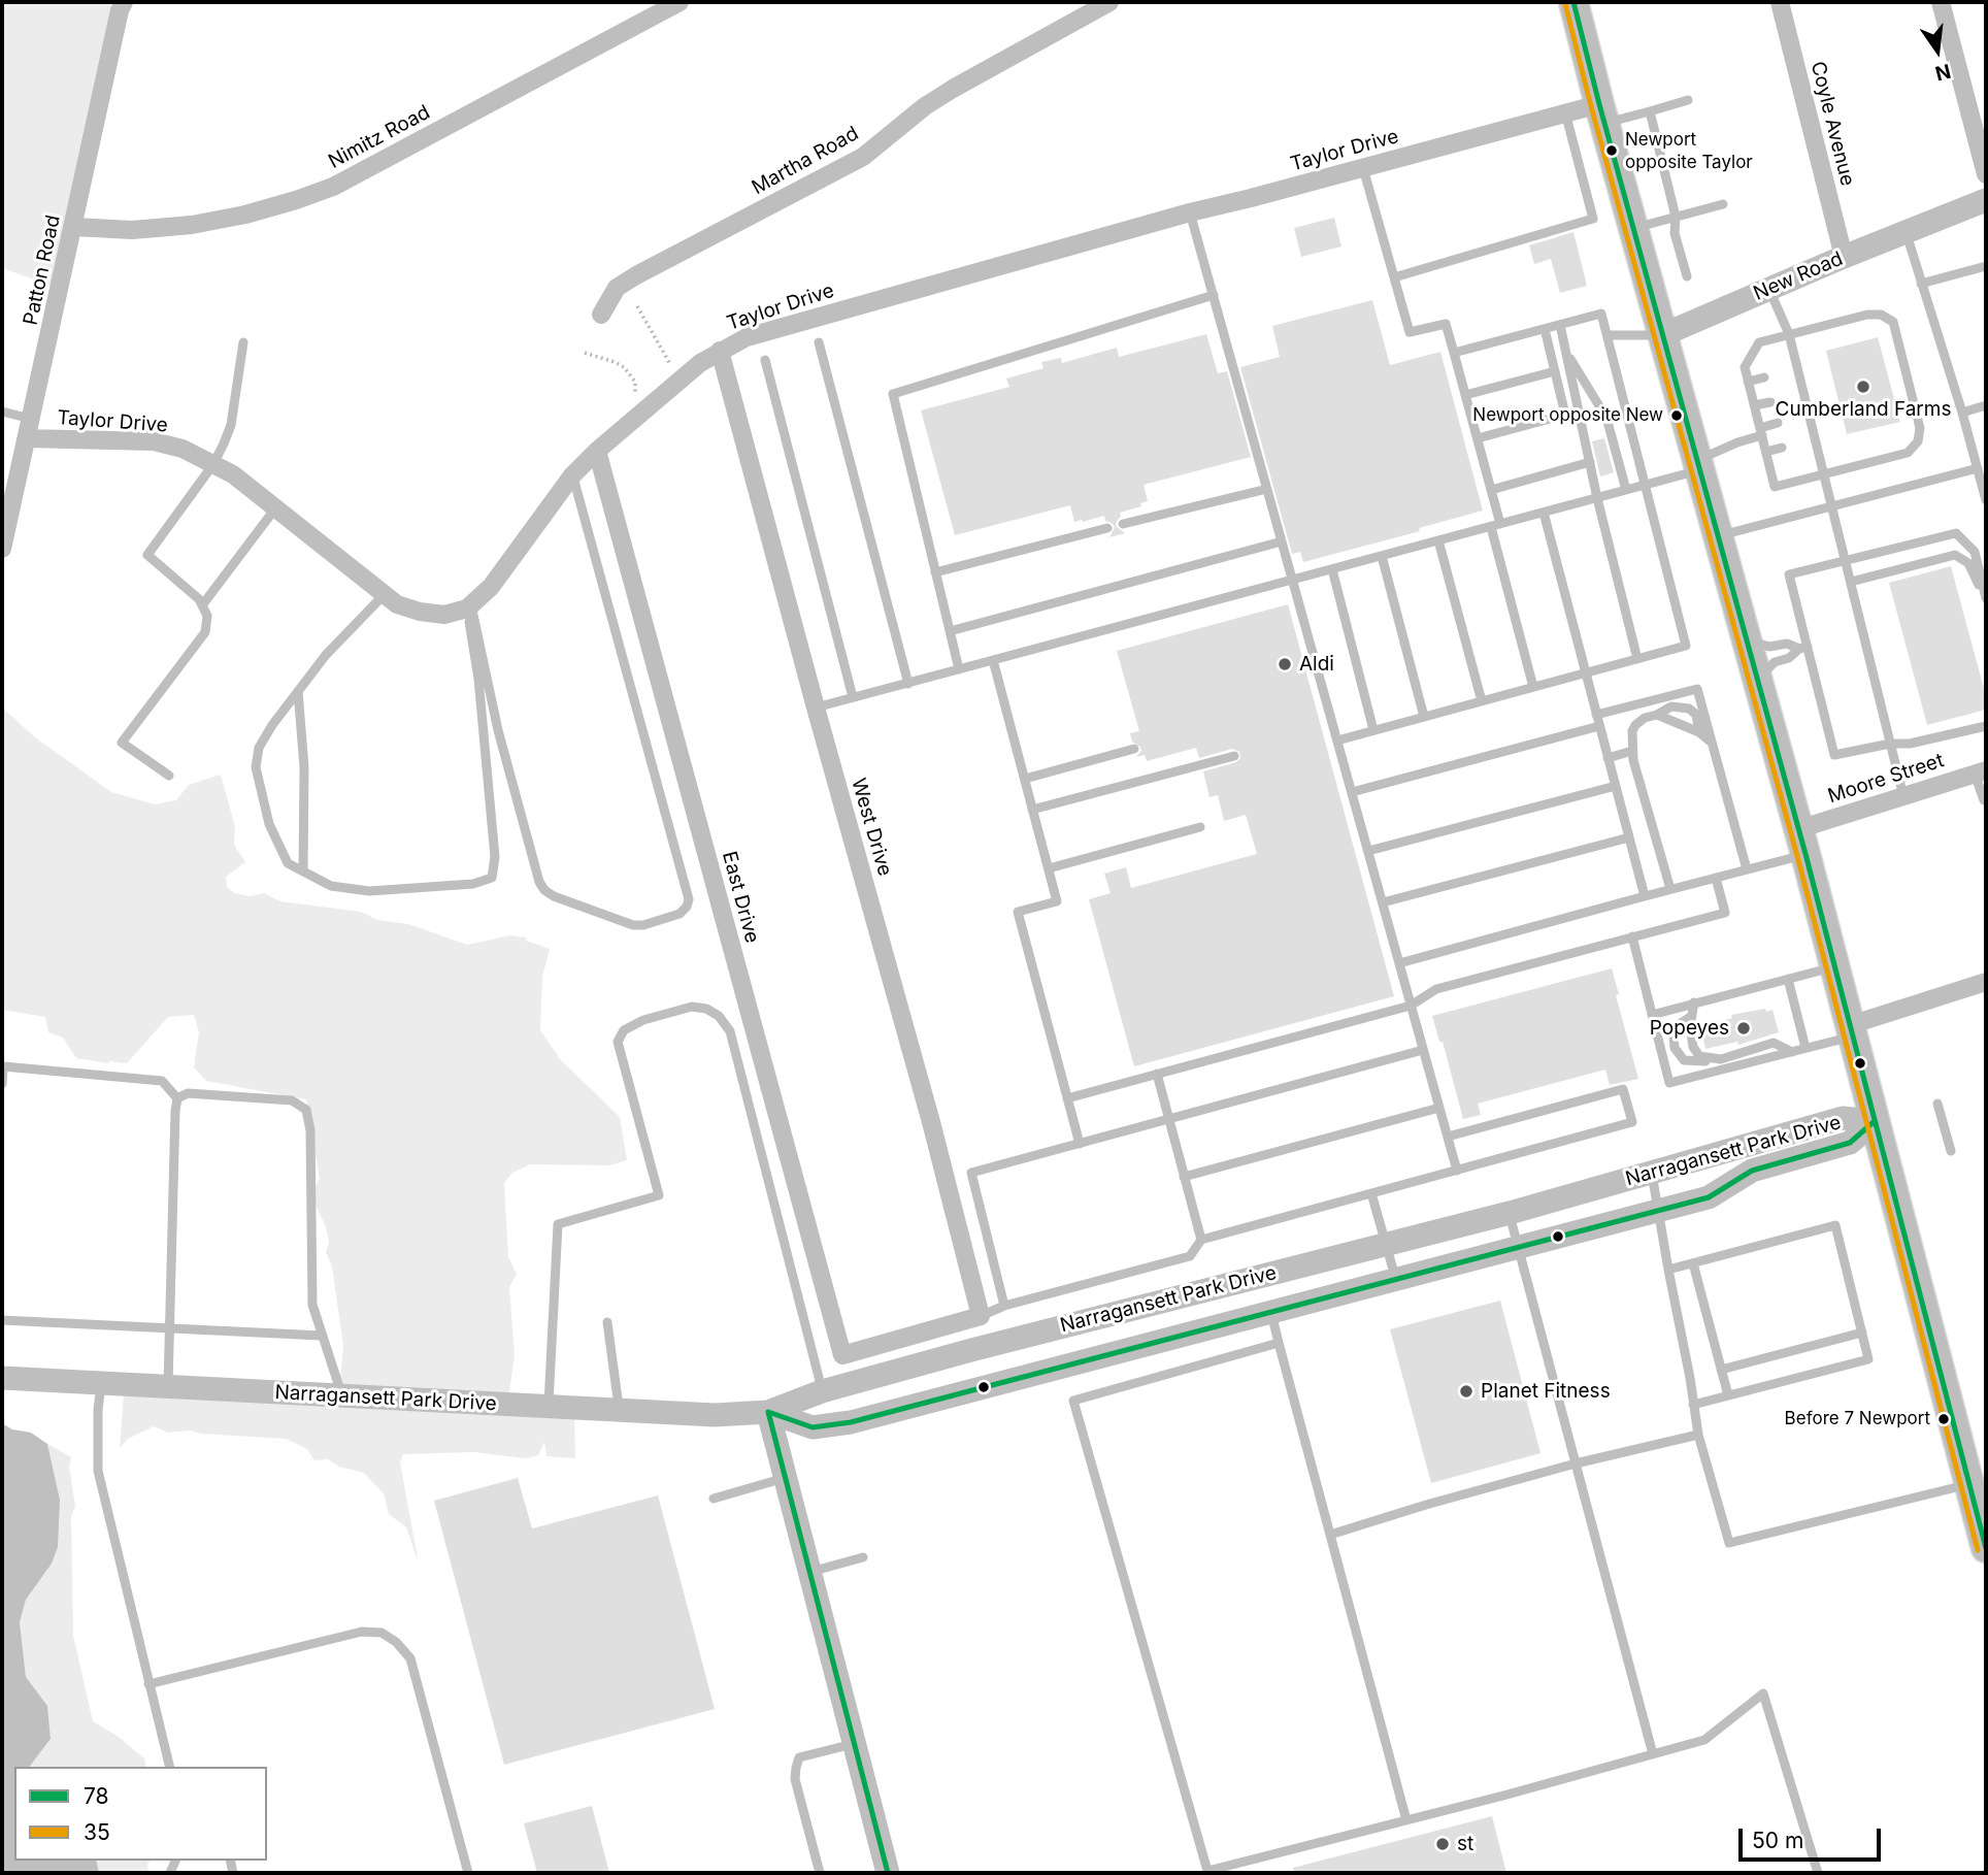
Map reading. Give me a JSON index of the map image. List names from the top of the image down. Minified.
{"streets":{"street":["Coyle Avenue","Nimitz Road","Taylor Drive","Martha Road","Patton Road","New Road","Moore Street","West Drive","East Drive","Narragansett Park Drive"]},"crossings":[["Coyle Avenue","New Road"],["Nimitz Road","Patton Road"],["Taylor Drive","Patton Road"],["Taylor Drive","West Drive"],["Taylor Drive","East Drive"],["West Drive","East Drive"]],"places":["Newport opposite Taylor","Cumberland Farms","Newport opposite New","Aldi","Popeyes","Planet Fitness","Before 7 Newport","st"],"lines":["transit line 78","transit line 35"],"legend":["78","35"],"scale_bar":"50 m","north":"bottom"}
